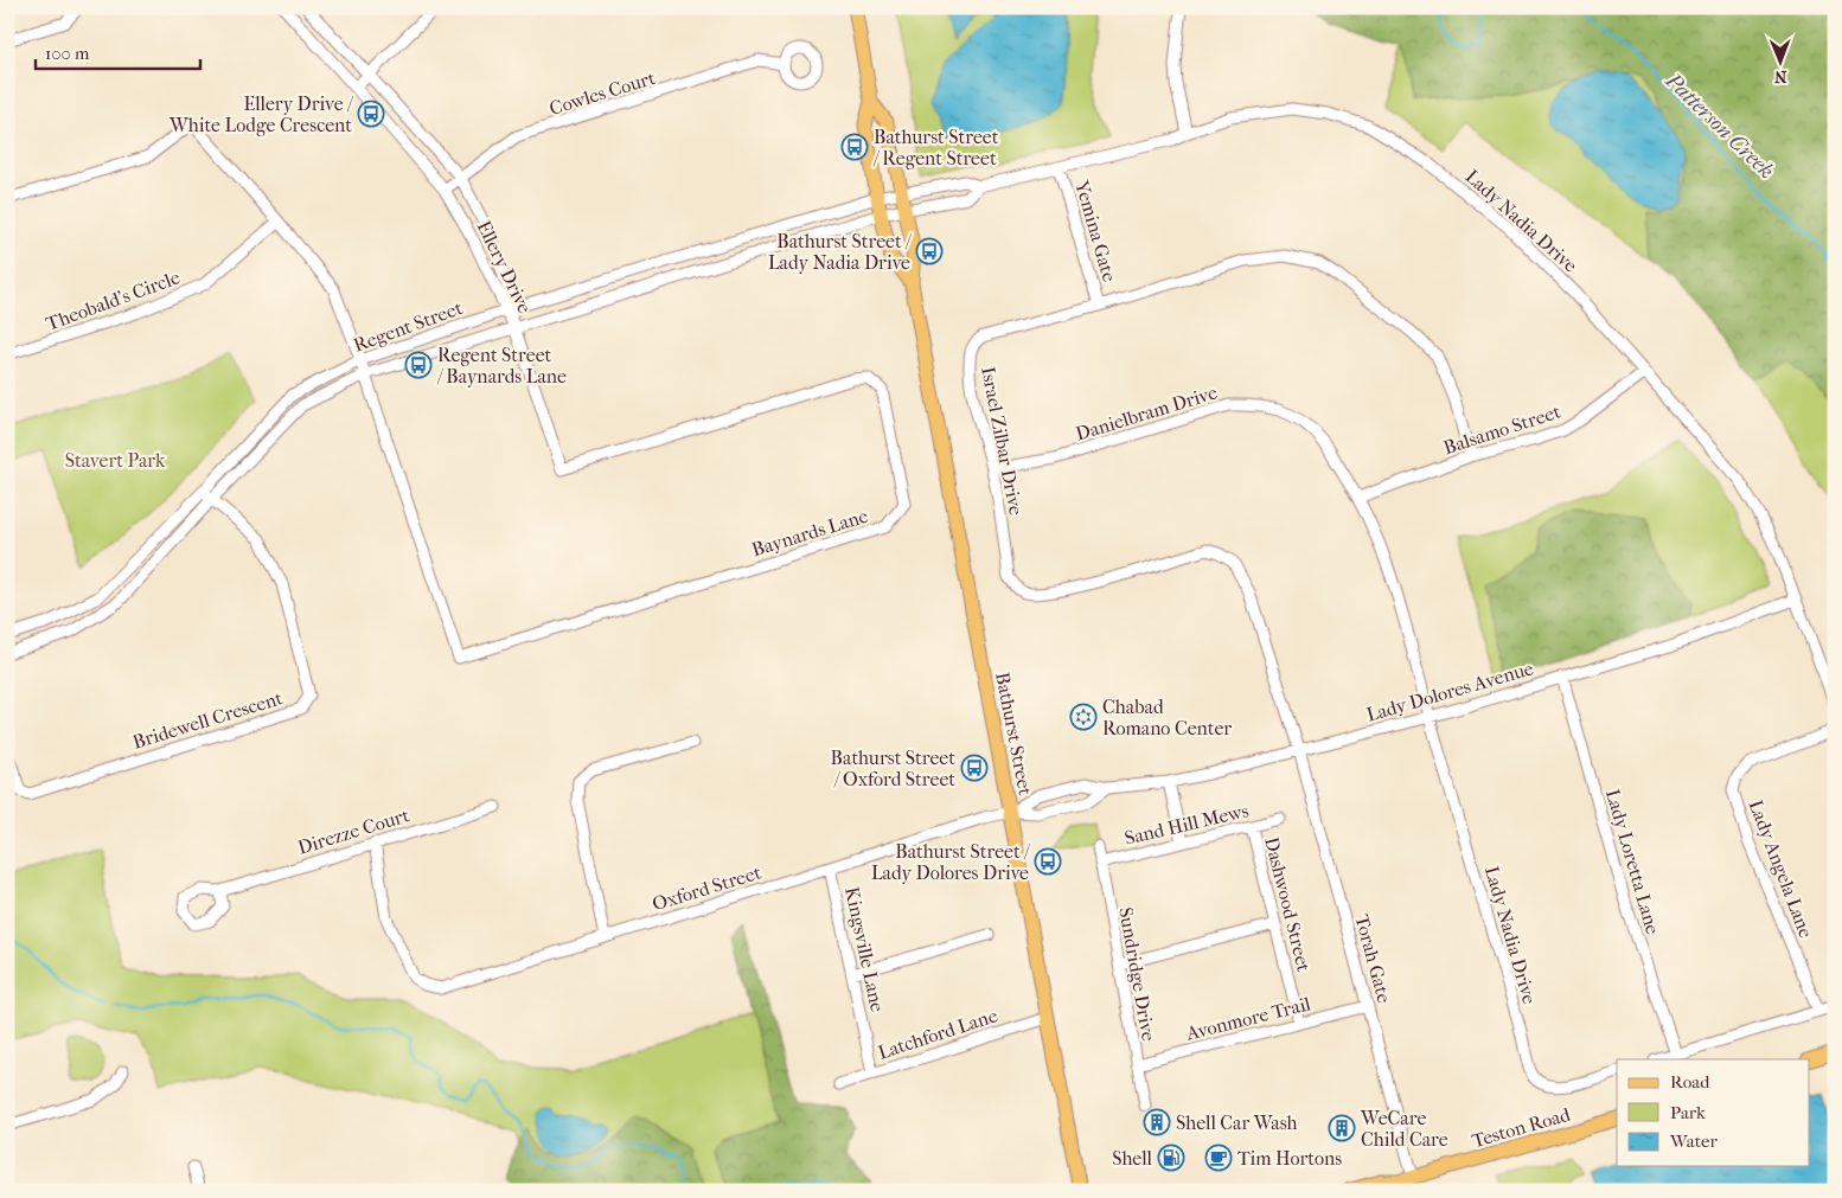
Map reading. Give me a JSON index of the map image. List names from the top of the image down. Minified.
{"streets":{"main road":["Bathurst Street","Teston Road"],"street":["Cowles Court","Lady Nadia Drive","Yemina Gate","Ellery Drive","Theobald's Circle","Regent Street","Danielbram Drive","Balsamo Street","Israel Zilbar Drive","Baynards Lane","Lady Dolores Avenue","Bridewell Crescent","Sand Hill Mews","Direzze Court","Lady Loretta Lane","Lady Angela Lane","Oxford Street","Dashwood Street","Kingsville Lane","Torah Gate","Sundridge Drive","Avonmore Trail","Latchford Lane"]},"crossings":[["Cowles Court","Ellery Drive"],["Lady Nadia Drive","Yemina Gate"],["Lady Nadia Drive","Regent Street"],["Lady Nadia Drive","Danielbram Drive"],["Lady Nadia Drive","Balsamo Street"],["Lady Nadia Drive","Lady Dolores Avenue"],["Lady Nadia Drive","Bathurst Street"],["Yemina Gate","Israel Zilbar Drive"],["Ellery Drive","Regent Street"],["Ellery Drive","Baynards Lane"],["Regent Street","Baynards Lane"],["Regent Street","Bridewell Crescent"],["Regent Street","Bathurst Street"],["Danielbram Drive","Balsamo Street"],["Danielbram Drive","Israel Zilbar Drive"],["Danielbram Drive","Lady Dolores Avenue"],["Balsamo Street","Israel Zilbar Drive"],["Israel Zilbar Drive","Lady Dolores Avenue"],["Israel Zilbar Drive","Torah Gate"],["Lady Dolores Avenue","Bathurst Street"],["Lady Dolores Avenue","Lady Loretta Lane"],["Lady Dolores Avenue","Oxford Street"],["Lady Dolores Avenue","Torah Gate"],["Bathurst Street","Oxford Street"],["Bathurst Street","Latchford Lane"],["Sand Hill Mews","Dashwood Street"],["Sand Hill Mews","Sundridge Drive"],["Direzze Court","Oxford Street"],["Oxford Street","Kingsville Lane"],["Dashwood Street","Avonmore Trail"],["Kingsville Lane","Latchford Lane"],["Torah Gate","Avonmore Trail"],["Torah Gate","Teston Road"],["Sundridge Drive","Avonmore Trail"]],"water":["Patterson Creek"],"parks":["Stavert Park"],"places":{"bus stop":["Ellery Drive / White Lodge Crescent","Bathurst Street / Regent Street","Bathurst Street / Lady Nadia Drive","Regent Street / Baynards Lane","Bathurst Street / Oxford Street","Bathurst Street / Lady Dolores Drive"],"synagogue":["Chabad Romano Center"],"building":["Shell Car Wash","WeCare Child Care"],"fuel station":["Shell"],"cafe":["Tim Hortons"]},"legend":["Road","Park","Water"],"scale_bar":"100 m","north":"bottom"}
